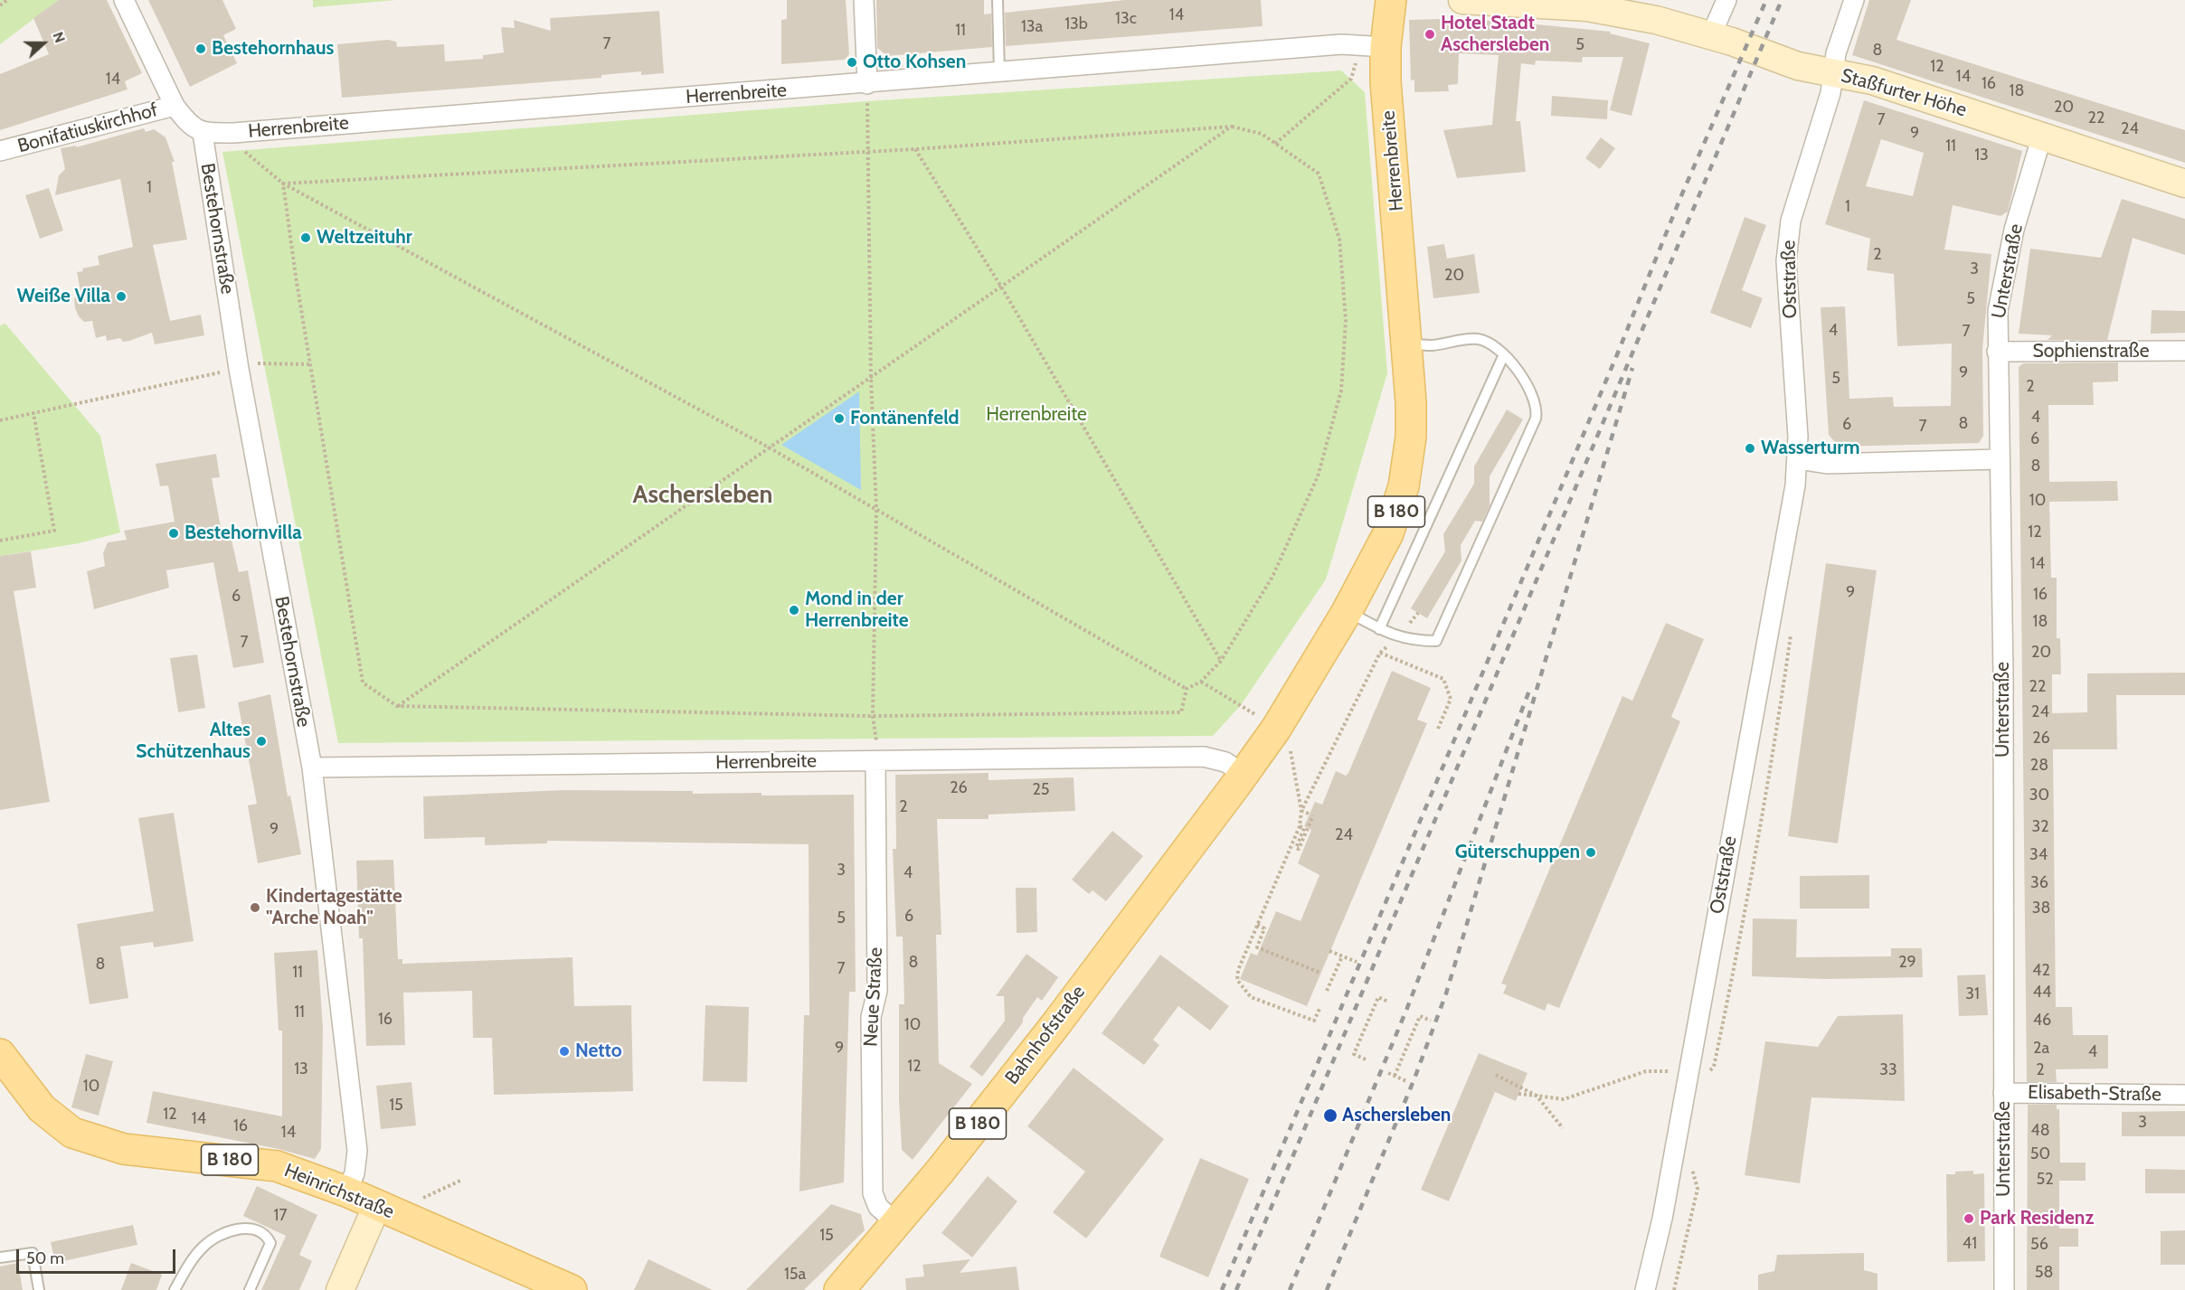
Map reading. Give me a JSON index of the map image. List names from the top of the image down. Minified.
{"streets":{"main road":["Staßfurter Höhe","Herrenbreite","B 180","Bahnhofstraße","Heinrichstraße"],"street":["Bonifatiuskirchhof","Bestehornstraße","Unterstraße","Oststraße","Sophienstraße","Neue Straße","Elisabeth-Straße"]},"crossings":[["Staßfurter Höhe","Unterstraße"],["Staßfurter Höhe","Oststraße"],["Herrenbreite","Bestehornstraße"],["Herrenbreite","B 180"],["Herrenbreite","Neue Straße"],["Herrenbreite","Bahnhofstraße"],["Bestehornstraße","Heinrichstraße"],["Unterstraße","Sophienstraße"],["Unterstraße","Elisabeth-Straße"],["Neue Straße","Bahnhofstraße"]],"districts":["Aschersleben"],"parks":["Herrenbreite"],"places":["Hotel Stadt Aschersleben","Bestehornhaus","Otto Kohsen","Weltzeituhr","Weiße Villa","Fontänenfeld","Wasserturm","Bestehornvilla","Mond in der Herrenbreite","Altes Schützenhaus","Güterschuppen","Kindertagestätte \"Arche Noah\"","Netto","Aschersleben","Park Residenz"],"house_numbers":["14","13c","13b","13a","11","7","5","8","12","14","14","16","18","20","22","7","24","9","11","13","1","1","2","3","20","5","4","7","9","5","2","4","8","6","7","6","8","10","12","14","9","16","6","18","7","20","22","24","26","28","26","25","30","2","32","9","24","34","3","4","36","38","6","5","8","29","8","7","42","11","44","31","11","16","46","10","9","2a","4","12","13","33","2","10","15","12","14","3","16","48","14","50","52","17","15","41","56","58","15a"],"scale_bar":"50 m","north":"right"}
